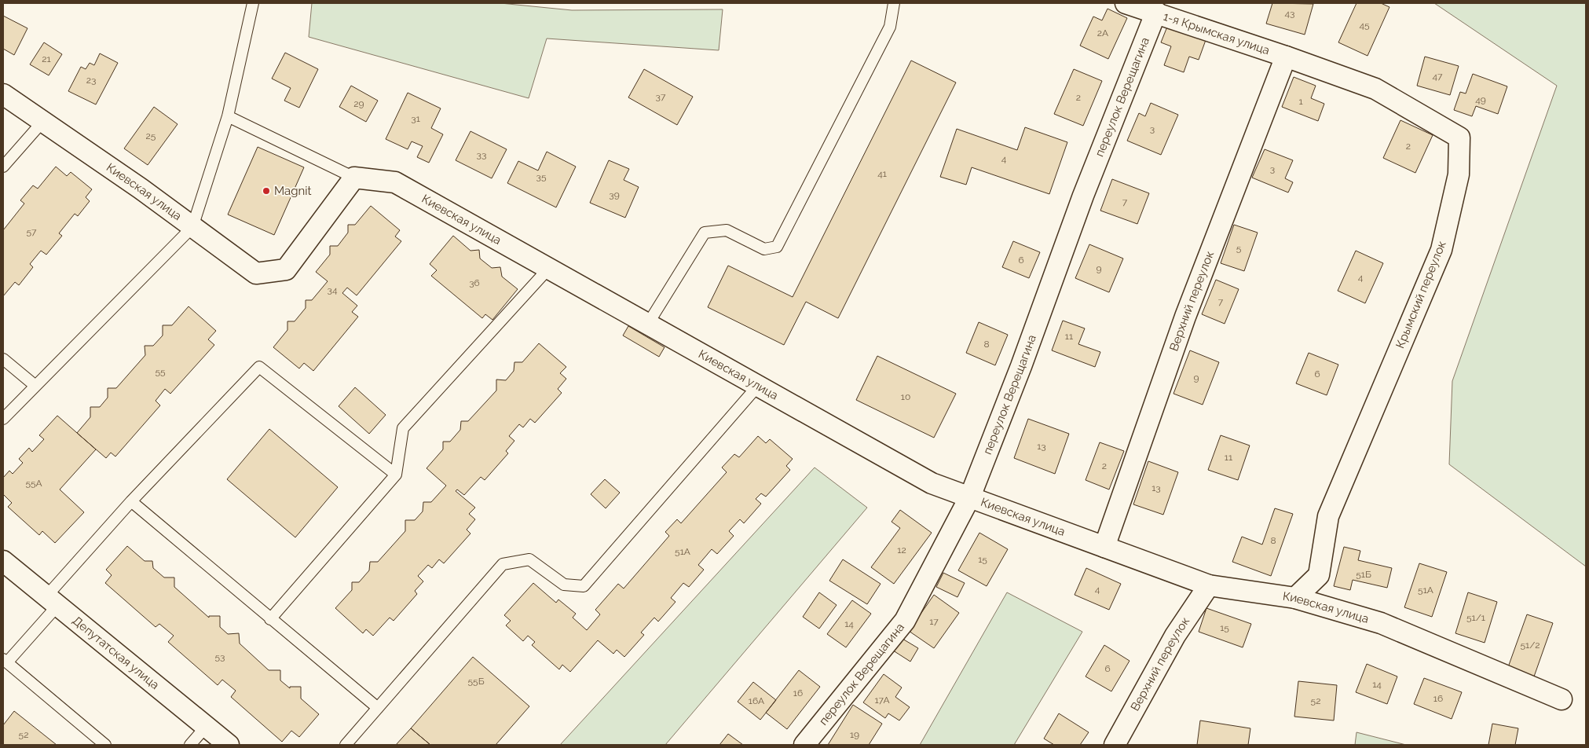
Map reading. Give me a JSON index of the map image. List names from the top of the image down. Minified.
{"streets":{"street":["1-я Крымская улица","переулок Верещагина","Киевская улица","Крымский переулок","Верхний переулок","Депутатская улица"]},"crossings":[["1-я Крымская улица","переулок Верещагина"],["1-я Крымская улица","Крымский переулок"],["1-я Крымская улица","Верхний переулок"],["переулок Верещагина","Киевская улица"],["Киевская улица","Крымский переулок"],["Киевская улица","Верхний переулок"],["Крымский переулок","Верхний переулок"]],"places":["Magnit"],"house_numbers":["43","45","2А","21","47","23","37","2","49","1","29","31","3","25","2","33","4","3","41","35","39","7","57","5","6","9","4","36","34","7","11","8","55","6","9","10","13","11","2","55А","13","8","12","51А","15","51Б","4","51А","51/1","17","14","15","51/2","53","6","55Б","14","16","16","17А","16А","52","52","19"]}
